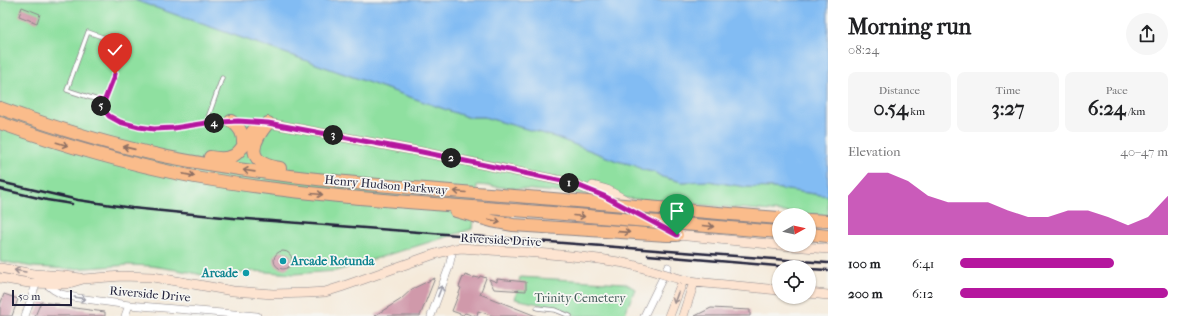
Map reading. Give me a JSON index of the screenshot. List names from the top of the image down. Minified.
{"streets":{"highway":["Henry Hudson Parkway"],"main road":["Riverside Drive"]},"parks":["Trinity Cemetery"],"places":["Arcade Rotunda","Arcade"],"scale_bar":"50 m","north":"right","page":{"heading":["Morning run","08:24"],"stats":[["Distance","0.54 km"],["Time","3:27"],["Pace","6:24 /km"]],"pins":["5","4","3","2","1"],"chart":["Elevation","40–47 m"],"list":[{"name":"100 m","note":"6:41"},{"name":"200 m","note":"6:12"}],"scale":"50 m"}}
